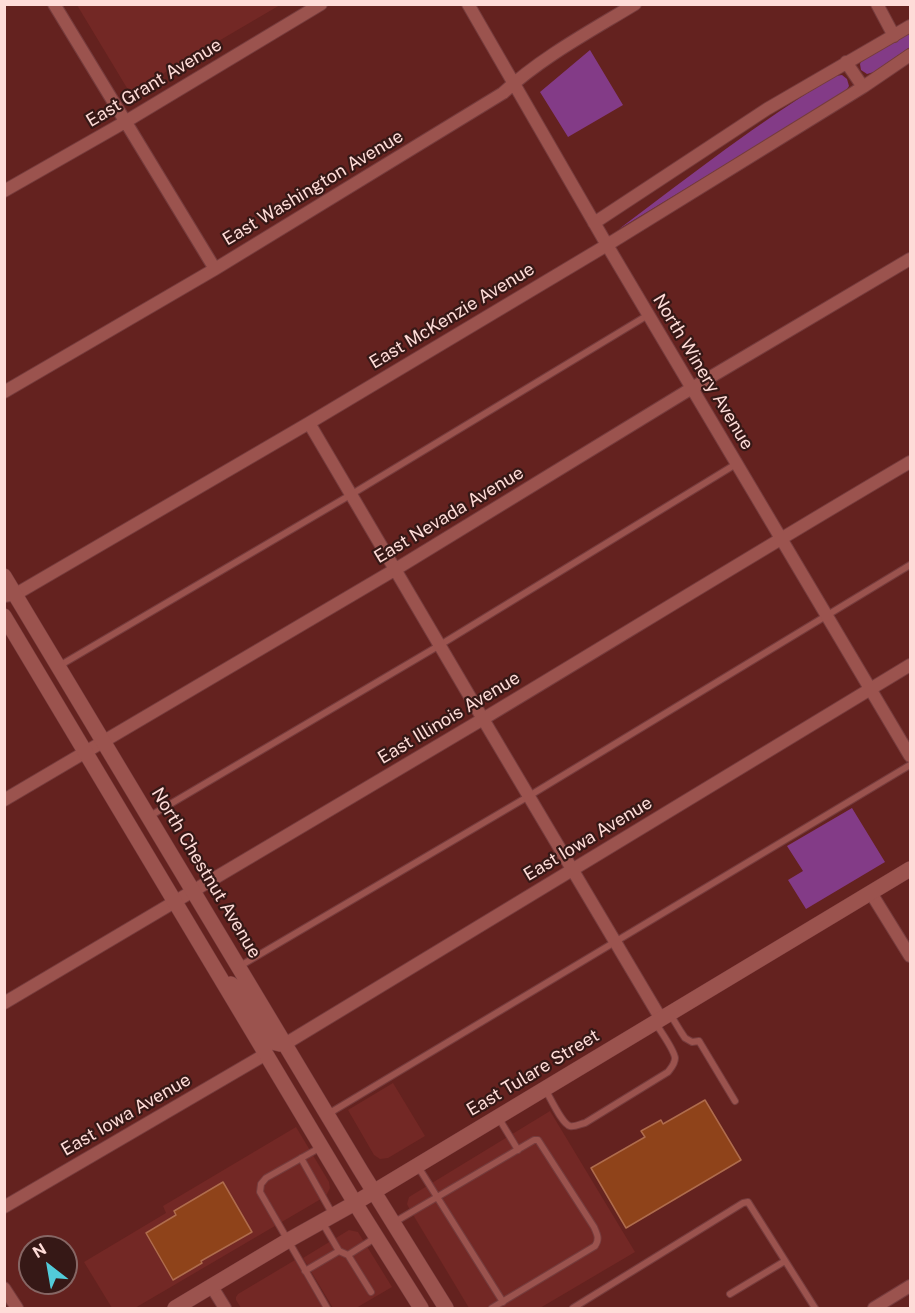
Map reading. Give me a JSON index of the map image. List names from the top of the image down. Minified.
{"streets":{"main road":["North Chestnut Avenue","East Tulare Street"],"street":["East Grant Avenue","East Washington Avenue","East McKenzie Avenue","North Winery Avenue","East Nevada Avenue","East Illinois Avenue","East Iowa Avenue"]},"crossings":[["East Washington Avenue","North Winery Avenue"],["East McKenzie Avenue","North Winery Avenue"],["East McKenzie Avenue","North Chestnut Avenue"],["North Winery Avenue","East Nevada Avenue"],["North Winery Avenue","East Illinois Avenue"],["North Winery Avenue","East Iowa Avenue"],["East Nevada Avenue","North Chestnut Avenue"],["East Illinois Avenue","North Chestnut Avenue"],["East Iowa Avenue","North Chestnut Avenue"],["North Chestnut Avenue","East Tulare Street"]],"north":"top left"}
